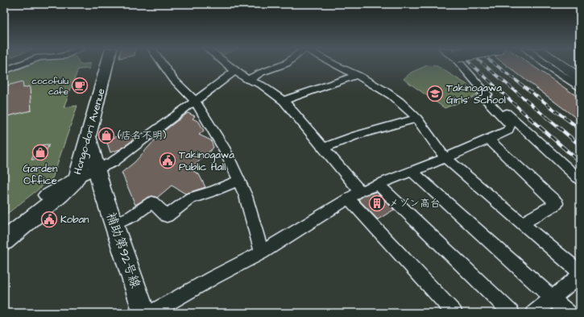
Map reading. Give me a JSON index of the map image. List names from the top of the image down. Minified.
{"streets":{"main road":["Hongo-dori Avenue","補助第92号線"]},"crossings":[["Hongo-dori Avenue","補助第92号線"]],"places":{"cafe":["cocofulu cafe"],"school or university":["Takinogawa Girls' School"],"shop":["(店名不明)","Garden Office"],"public building":["Takinogawa Public Hall","Koban"],"building":["メゾン高台"]}}
